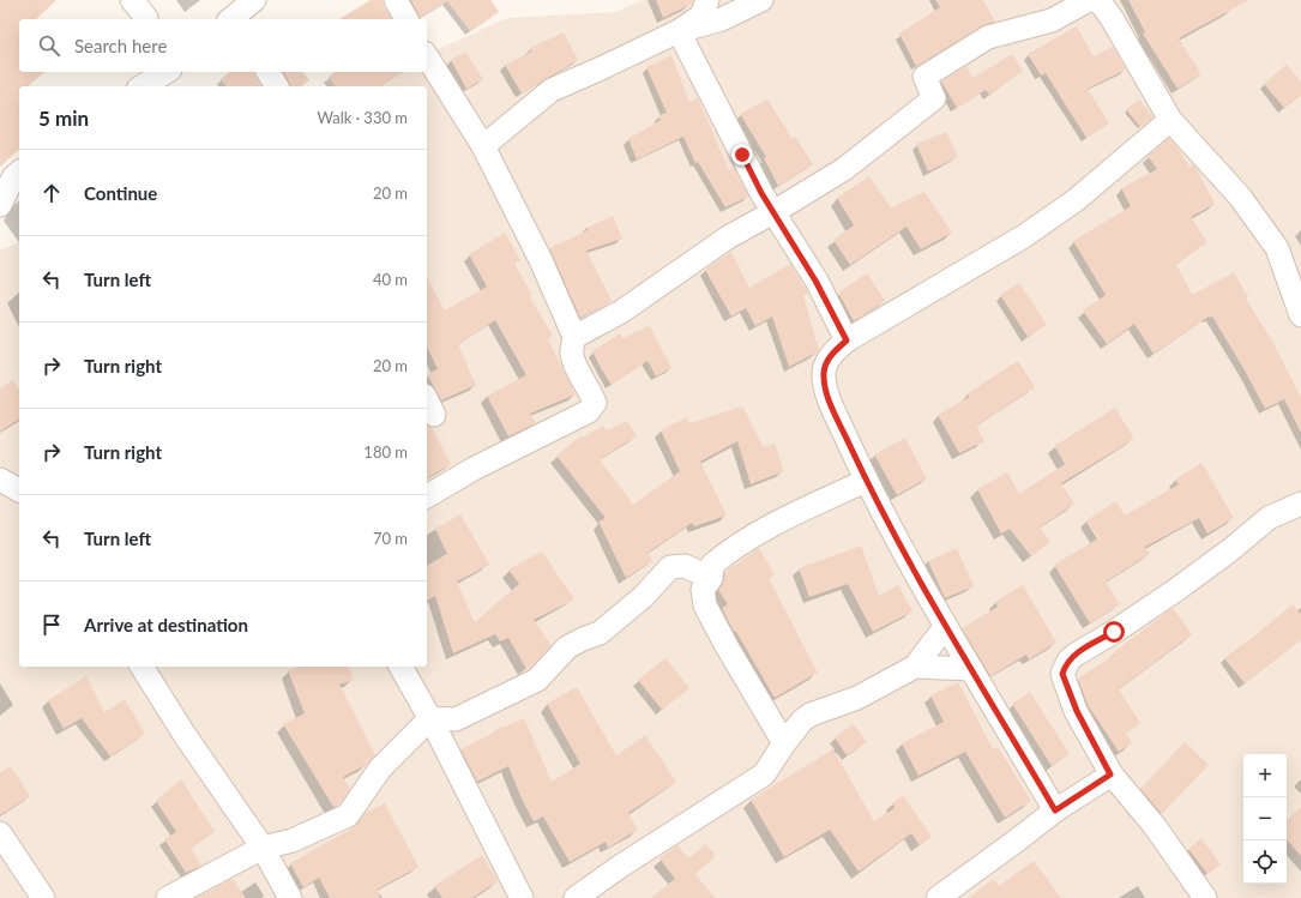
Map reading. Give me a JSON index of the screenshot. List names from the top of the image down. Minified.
{"page":{"search":"Search here","heading":["5 min","Walk · 330 m"],"list":[["Continue","20 m"],["Turn left","40 m"],["Turn right","20 m"],["Turn right","180 m"],["Turn left","70 m"],"Arrive at destination"],"map_buttons":["+","−"]}}
